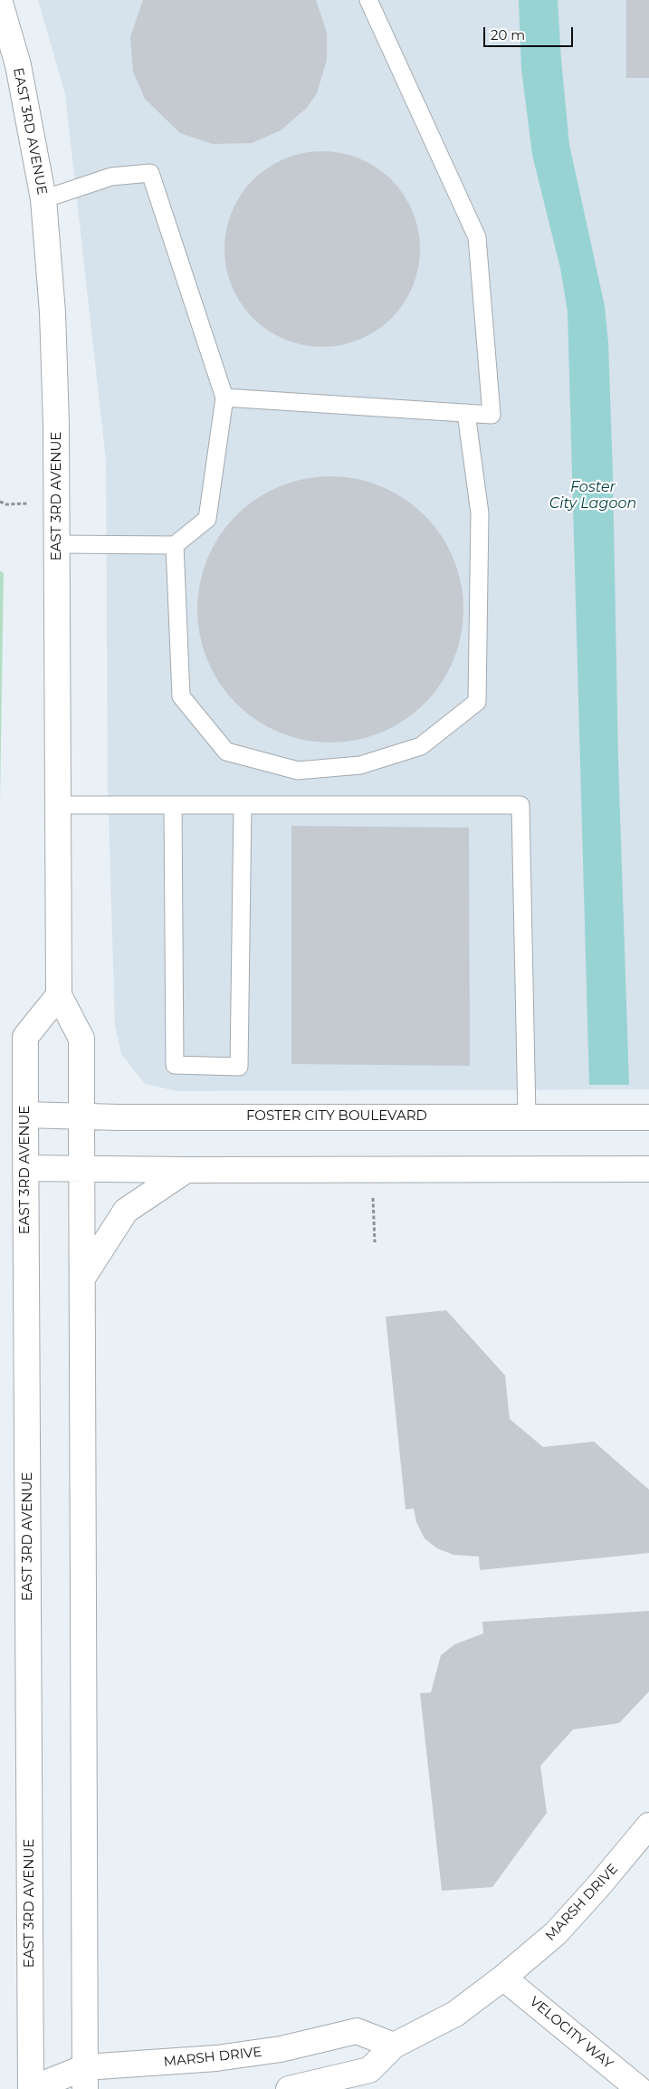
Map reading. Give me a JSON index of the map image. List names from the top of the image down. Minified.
{"streets":{"main road":["EAST 3RD AVENUE","FOSTER CITY BOULEVARD","MARSH DRIVE","VELOCITY WAY"]},"crossings":[["EAST 3RD AVENUE","FOSTER CITY BOULEVARD"],["EAST 3RD AVENUE","MARSH DRIVE"],["MARSH DRIVE","VELOCITY WAY"]],"water":["Foster City Lagoon"],"scale_bar":"20 m"}
